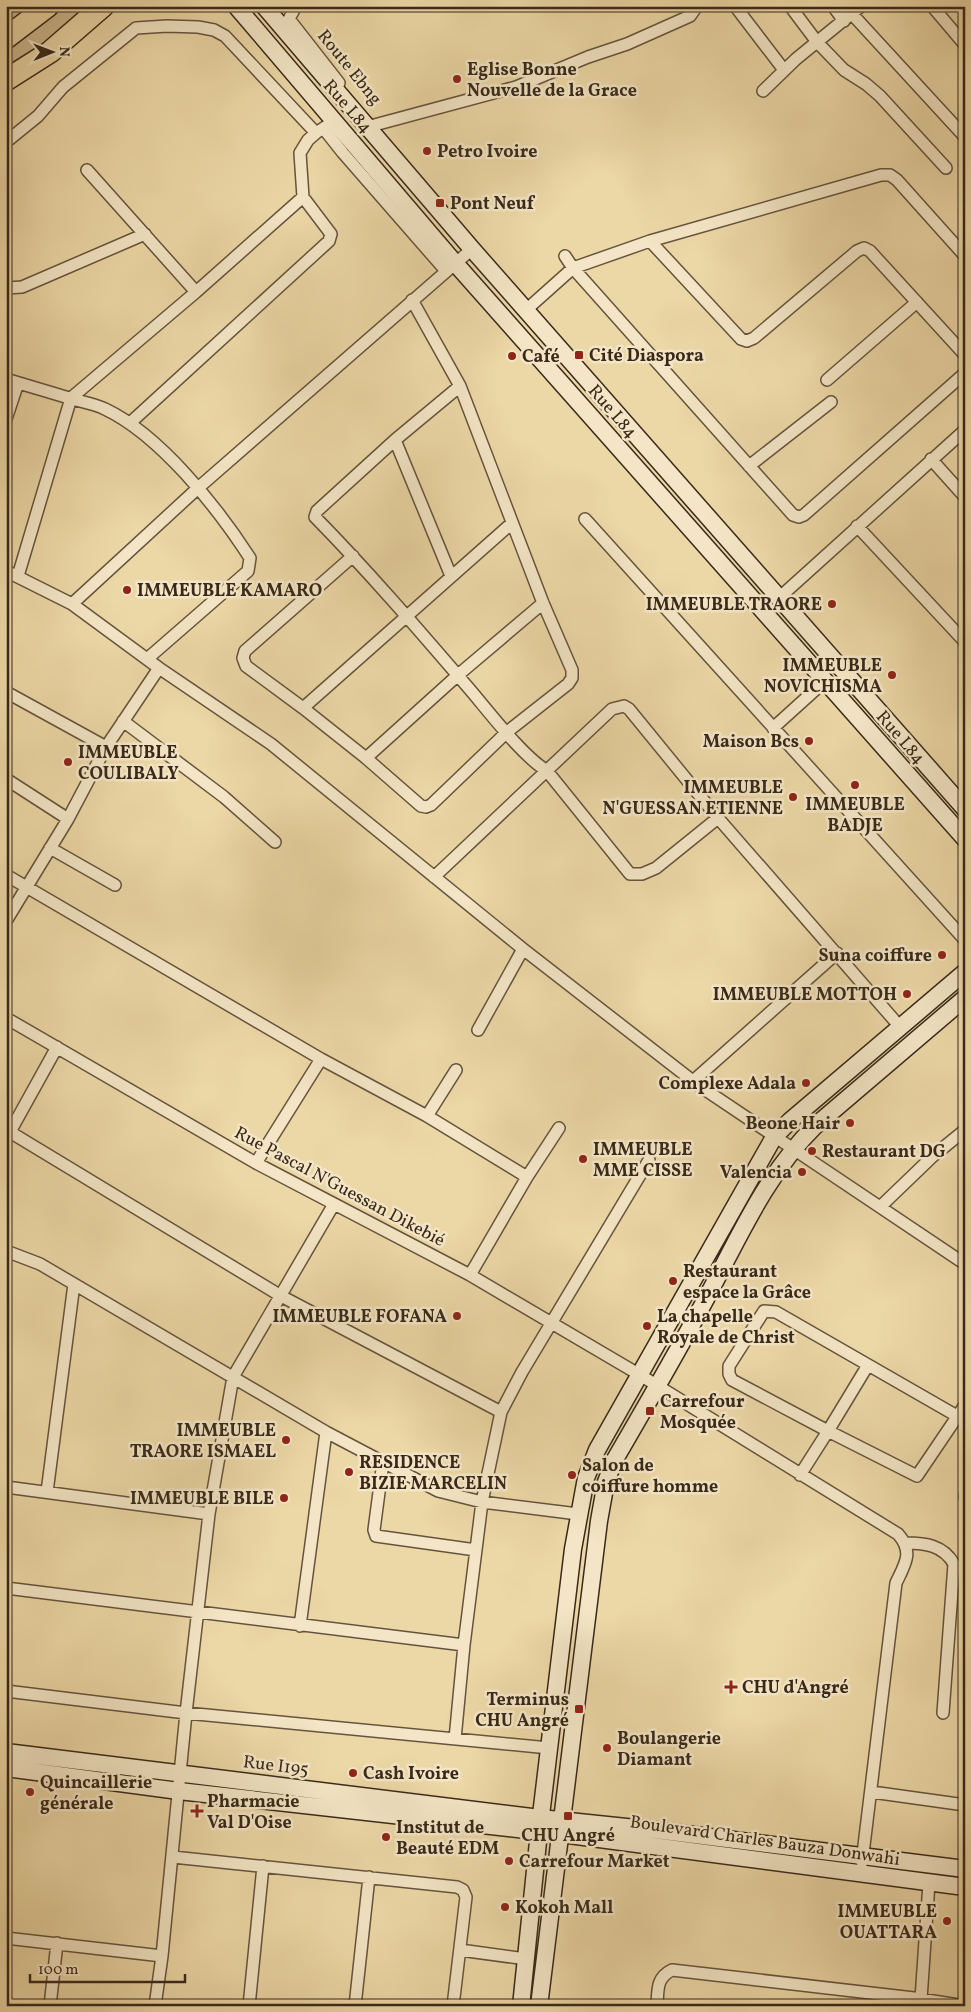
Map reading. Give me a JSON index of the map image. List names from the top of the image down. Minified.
{"streets":{"main road":["Rue L84","Rue I195","Boulevard Charles Bauza Donwahi"],"street":["Route Ebng","Rue Pascal N'Guessan Dikebié"]},"crossings":[["Route Ebng","Rue L84"]],"places":{"other":["Eglise Bonne Nouvelle de la Grace","Petro Ivoire","Café","IMMEUBLE KAMARO","IMMEUBLE TRAORE","IMMEUBLE NOVICHISMA","Maison Bcs","IMMEUBLE COULIBALY","IMMEUBLE BADJE","IMMEUBLE N'GUESSAN ETIENNE","Suna coiffure","IMMEUBLE MOTTOH","Complexe Adala","Beone Hair","Restaurant DG","IMMEUBLE MME CISSE","Valencia","Restaurant espace la Grâce","IMMEUBLE FOFANA","La chapelle Royale de Christ","IMMEUBLE TRAORE ISMAEL","RESIDENCE BIZIE MARCELIN","Salon de coiffure homme","IMMEUBLE BILE","Boulangerie Diamant","Cash Ivoire","Quincaillerie générale","Institut de Beauté EDM","Carrefour Market","Kokoh Mall","IMMEUBLE OUATTARA"],"transit":["Pont Neuf","Cité Diaspora","Carrefour Mosquée","Terminus CHU Angré","CHU Angré"],"health":["CHU d'Angré","Pharmacie Val D'Oise"]},"scale_bar":"100 m","north":"right"}
